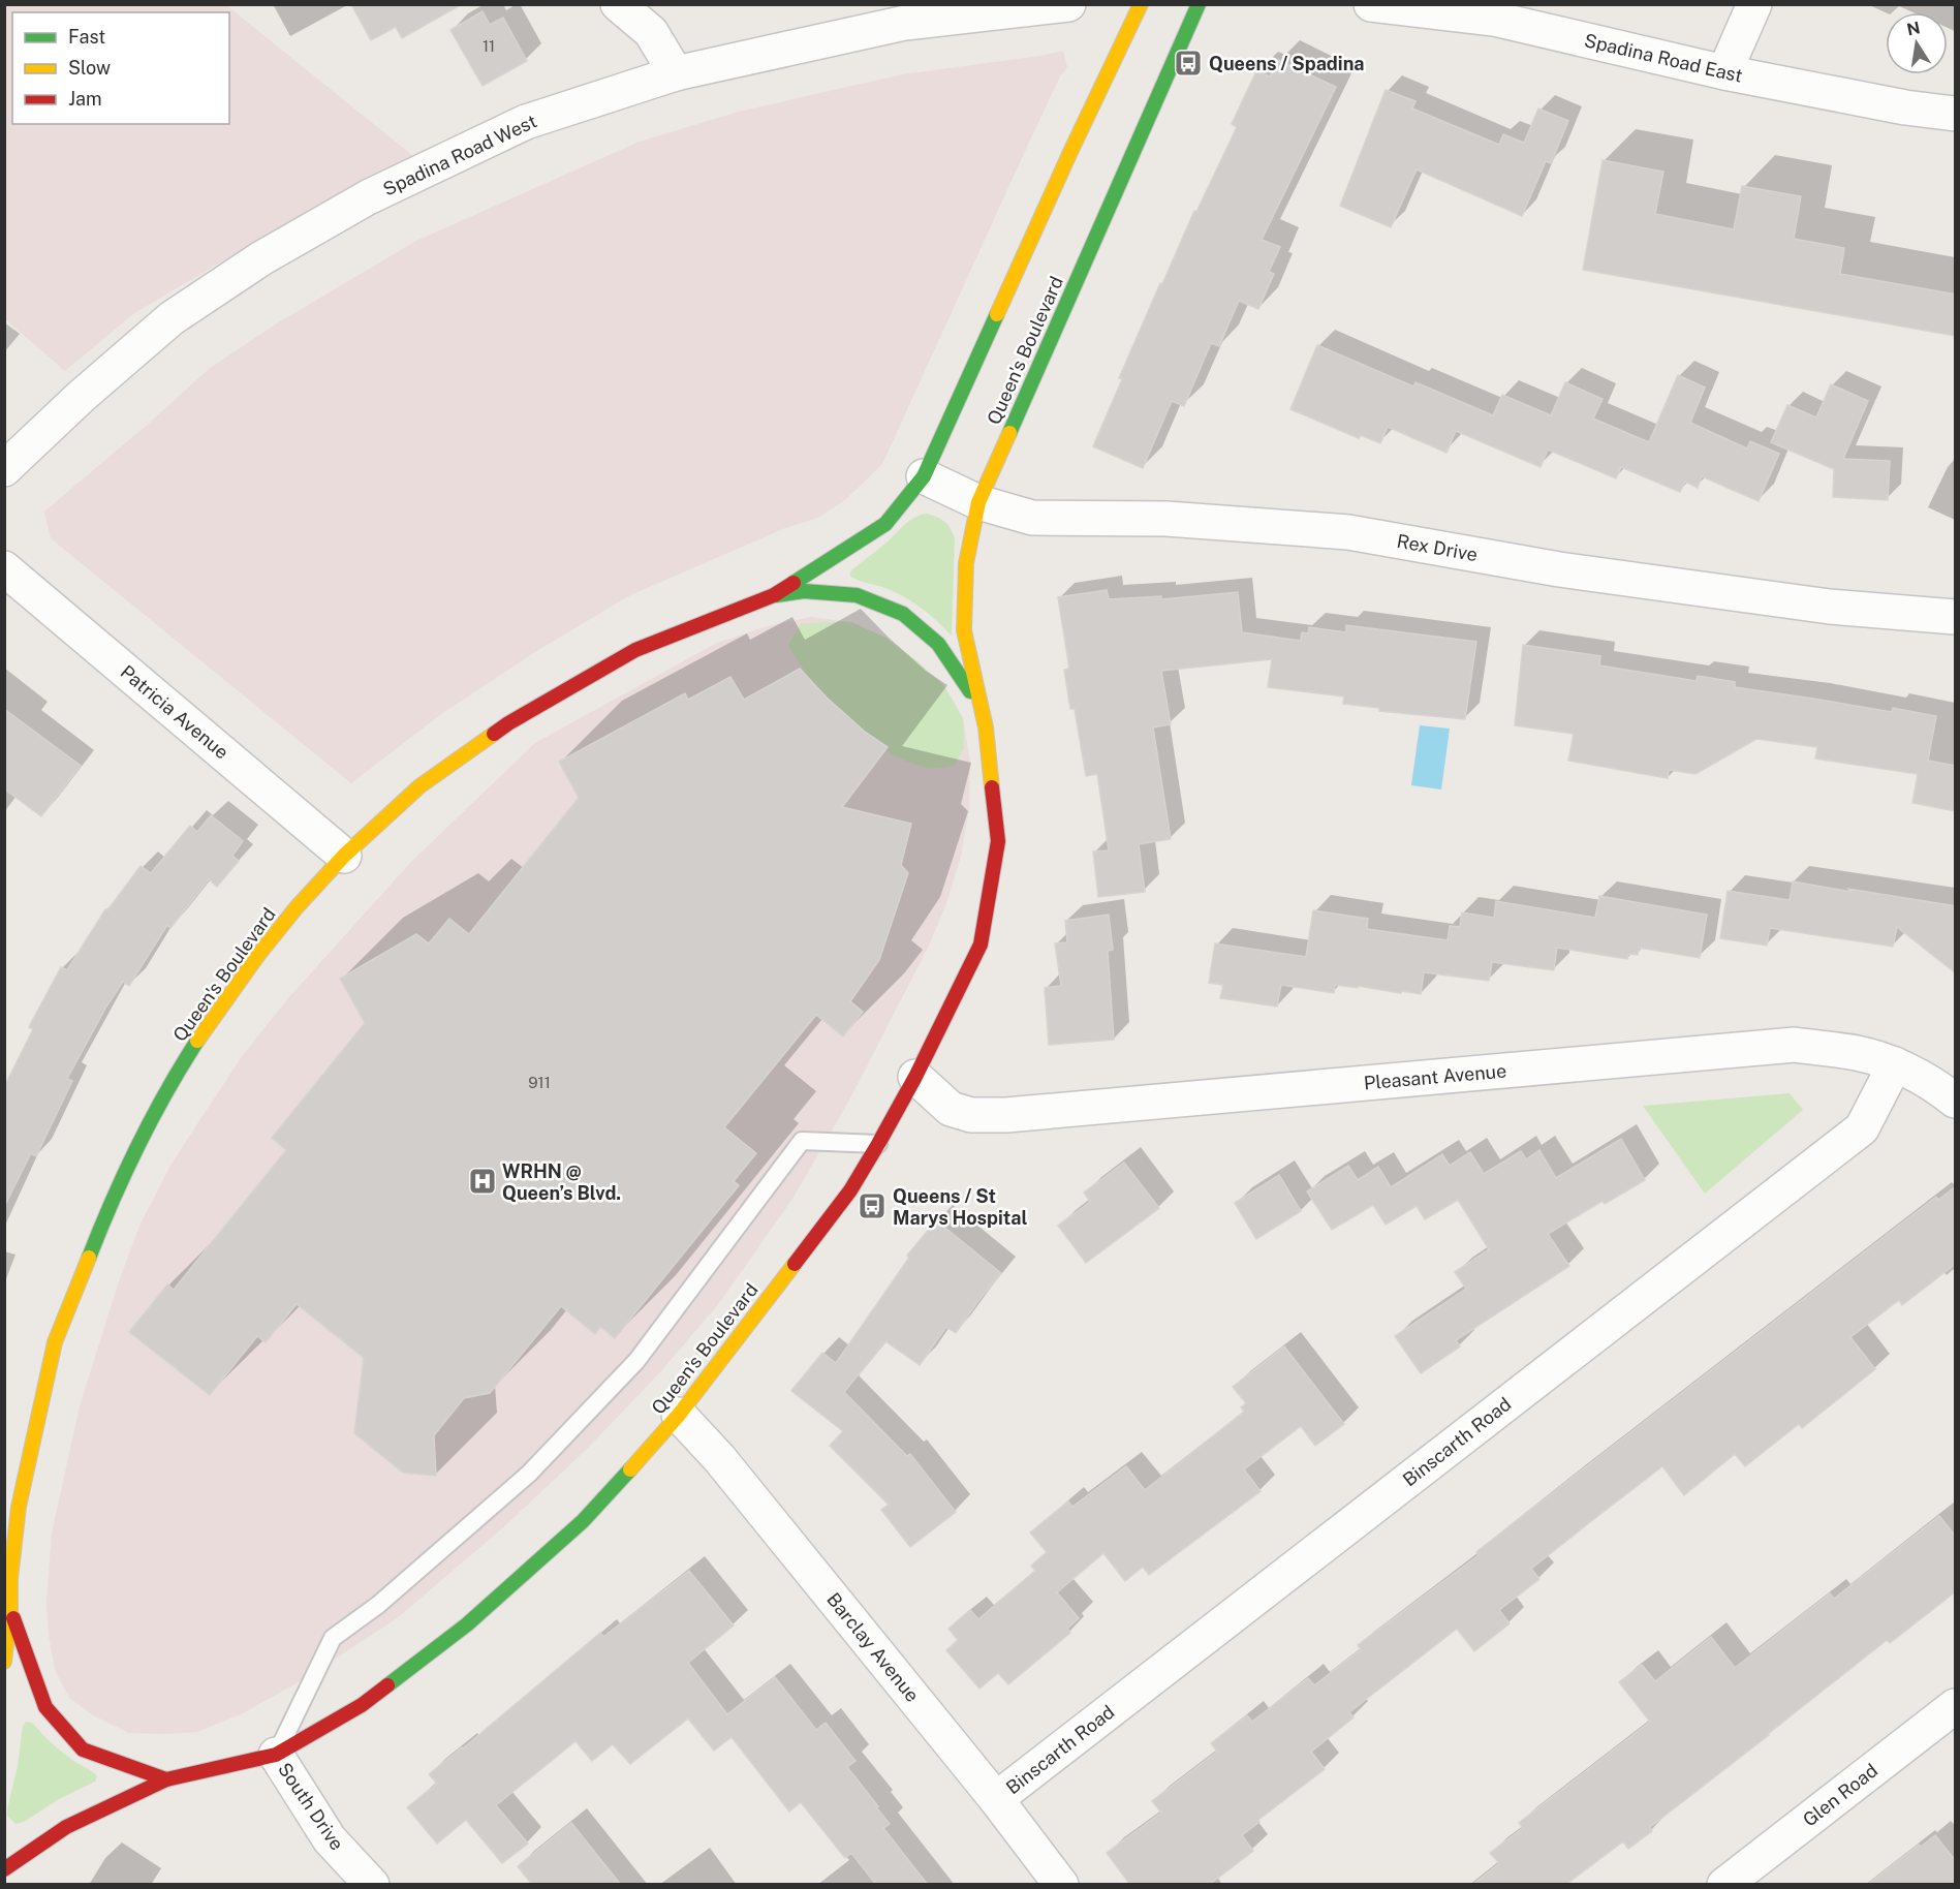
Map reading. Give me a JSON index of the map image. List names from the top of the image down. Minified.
{"streets":{"street":["Spadina Road East","Spadina Road West","Queen's Boulevard","Rex Drive","Patricia Avenue","Pleasant Avenue","Binscarth Road","Barclay Avenue","Glen Road","South Drive"]},"crossings":[["Queen's Boulevard","Rex Drive"],["Queen's Boulevard","Patricia Avenue"],["Queen's Boulevard","Pleasant Avenue"],["Queen's Boulevard","Barclay Avenue"],["Queen's Boulevard","South Drive"],["Pleasant Avenue","Binscarth Road"],["Binscarth Road","Barclay Avenue"]],"places":{"bus stop":["Queens / Spadina","Queens / St Marys Hospital"],"hospital":["WRHN @ Queen’s Blvd."]},"house_numbers":["11","911"],"legend":["Fast","Slow","Jam"],"north":"top"}
